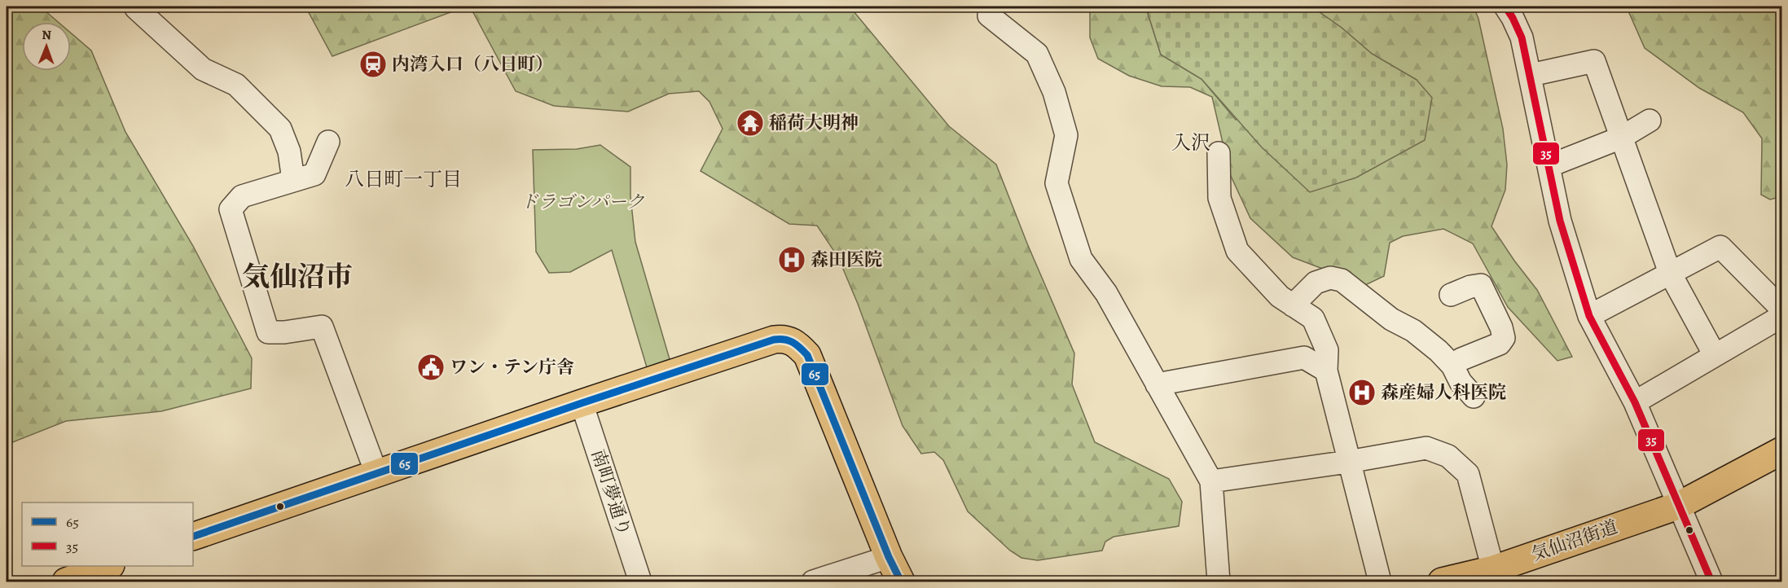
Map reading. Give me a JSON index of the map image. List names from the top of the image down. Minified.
{"streets":{"main road":["気仙沼街道"],"street":["南町夢通り"]},"districts":["入沢","八日町一丁目","気仙沼市"],"parks":["ドラゴンパーク"],"places":{"station":["内湾入口（八日町）"],"temple":["稲荷大明神"],"hospital":["森田医院","森産婦人科医院"],"public building":["ワン・テン庁舎"]},"lines":["transit line 35","transit line 65"],"legend":["65","35"],"north":"top"}
